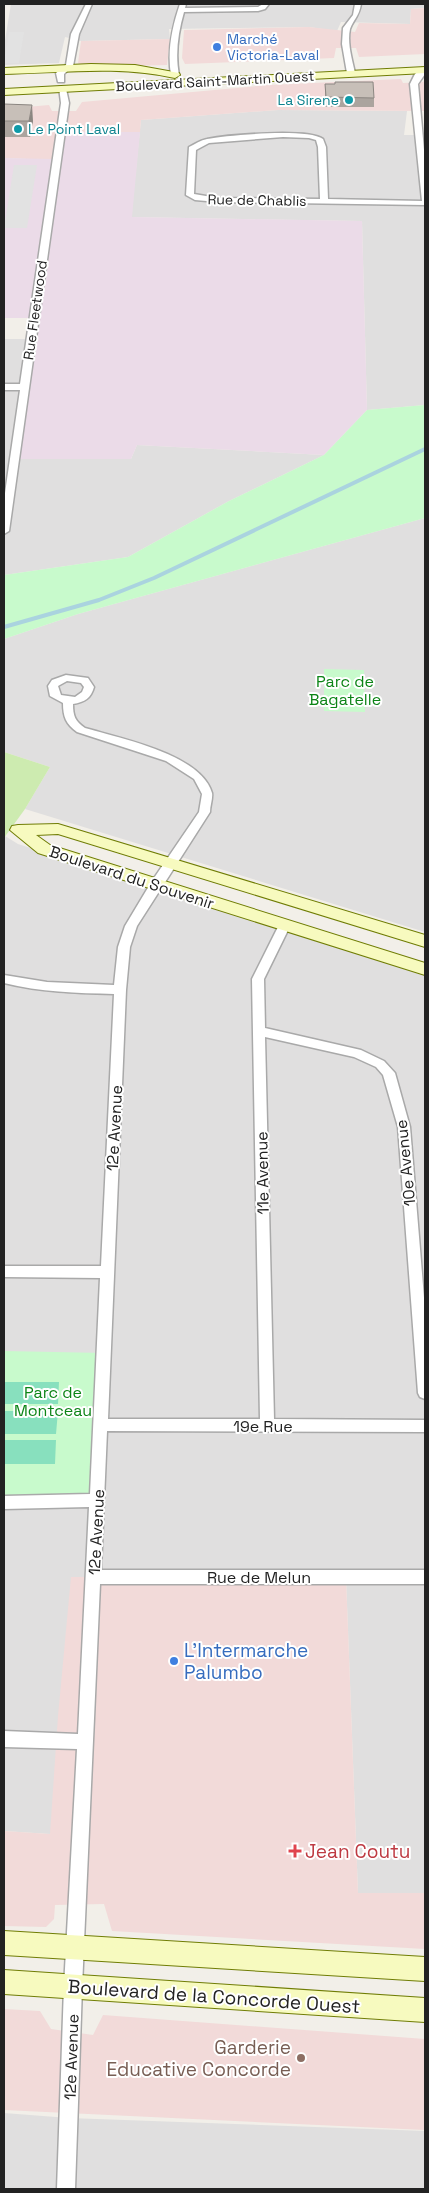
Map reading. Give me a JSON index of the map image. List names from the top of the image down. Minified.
{"streets":{"street":["Boulevard Saint-Martin Ouest","Rue de Chablis","Rue Fleetwood","Boulevard du Souvenir","12e Avenue","10e Avenue","11e Avenue","19e Rue","Rue de Melun","Boulevard de la Concorde Ouest"]},"crossings":[["Boulevard Saint-Martin Ouest","Rue Fleetwood"],["Boulevard du Souvenir","12e Avenue"],["Boulevard du Souvenir","11e Avenue"],["12e Avenue","19e Rue"],["12e Avenue","Rue de Melun"],["12e Avenue","Boulevard de la Concorde Ouest"],["10e Avenue","11e Avenue"],["11e Avenue","19e Rue"]],"parks":["Parc de Bagatelle","Parc de Montceau"],"places":{"other":["Marché Victoria-Laval","La Sirene","Le Point Laval","L'Intermarche Palumbo","Garderie Educative Concorde"],"health":["Jean Coutu"]}}
